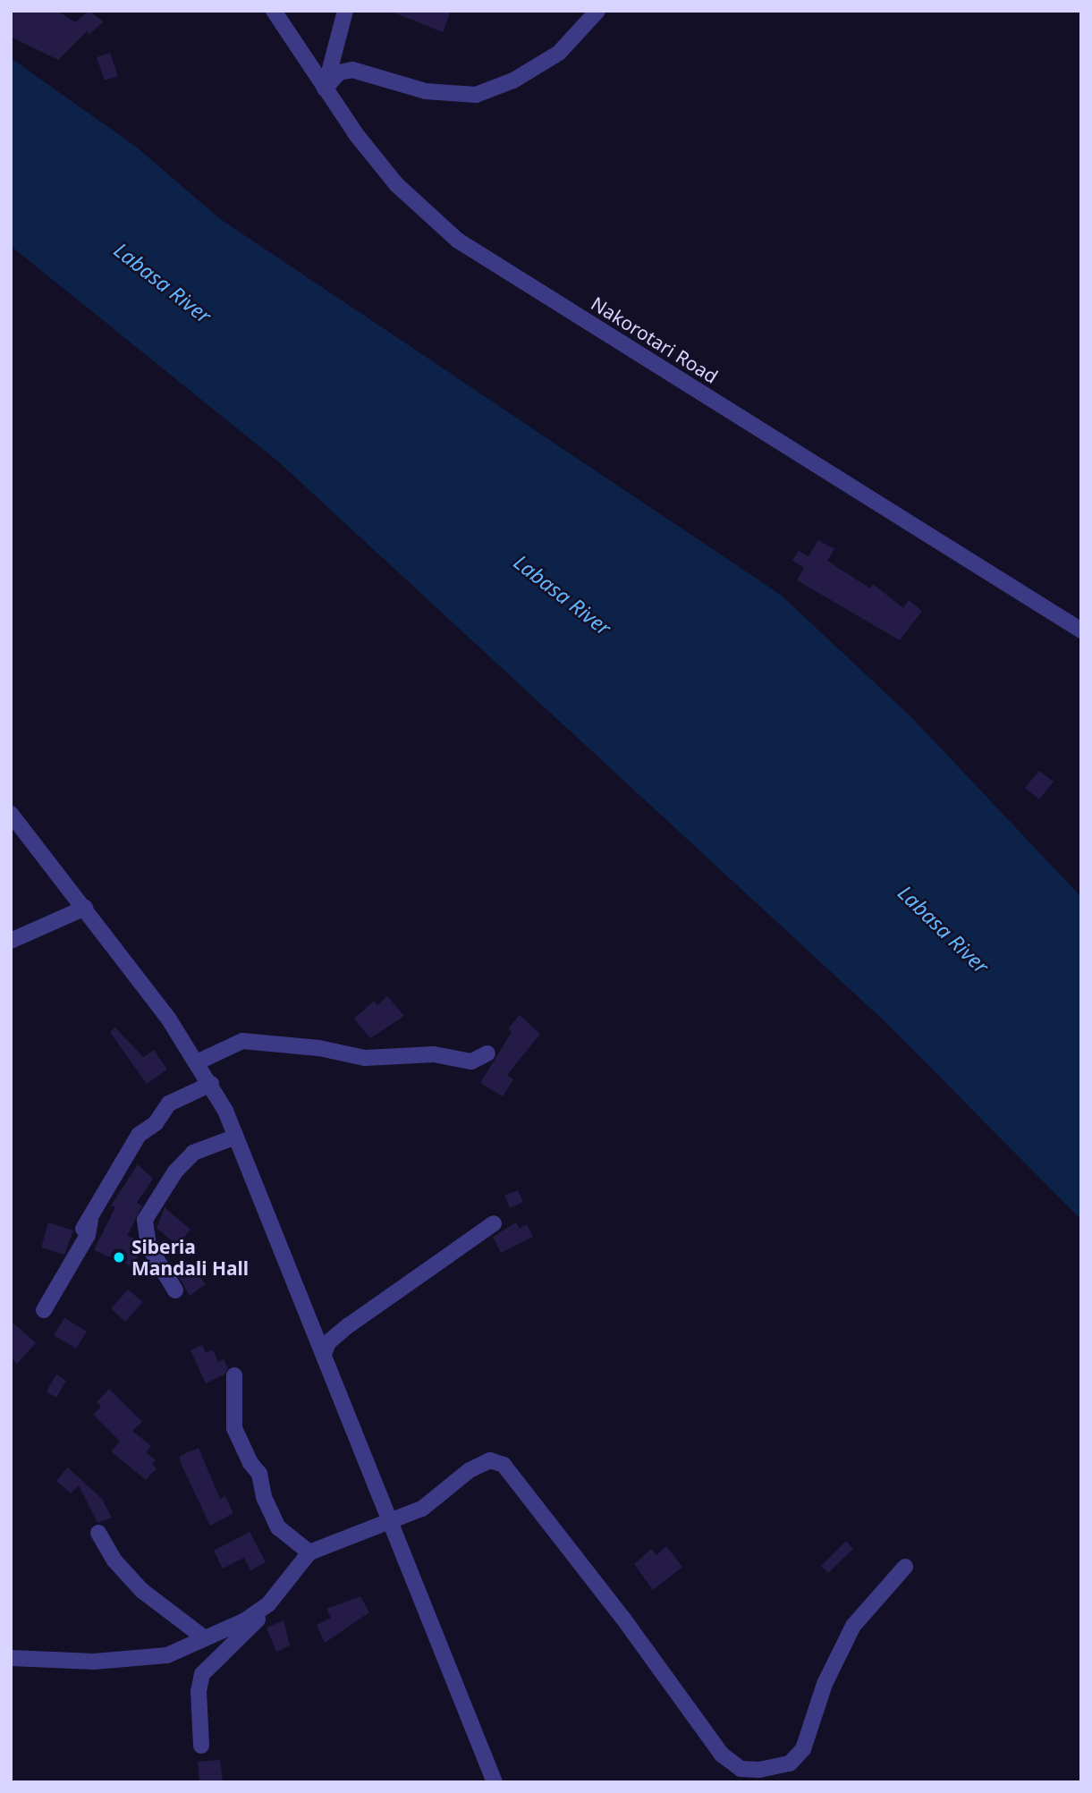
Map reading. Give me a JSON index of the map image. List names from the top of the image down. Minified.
{"streets":{"street":["Nakorotari Road"]},"water":["Labasa River"],"places":["Siberia Mandali Hall"]}
